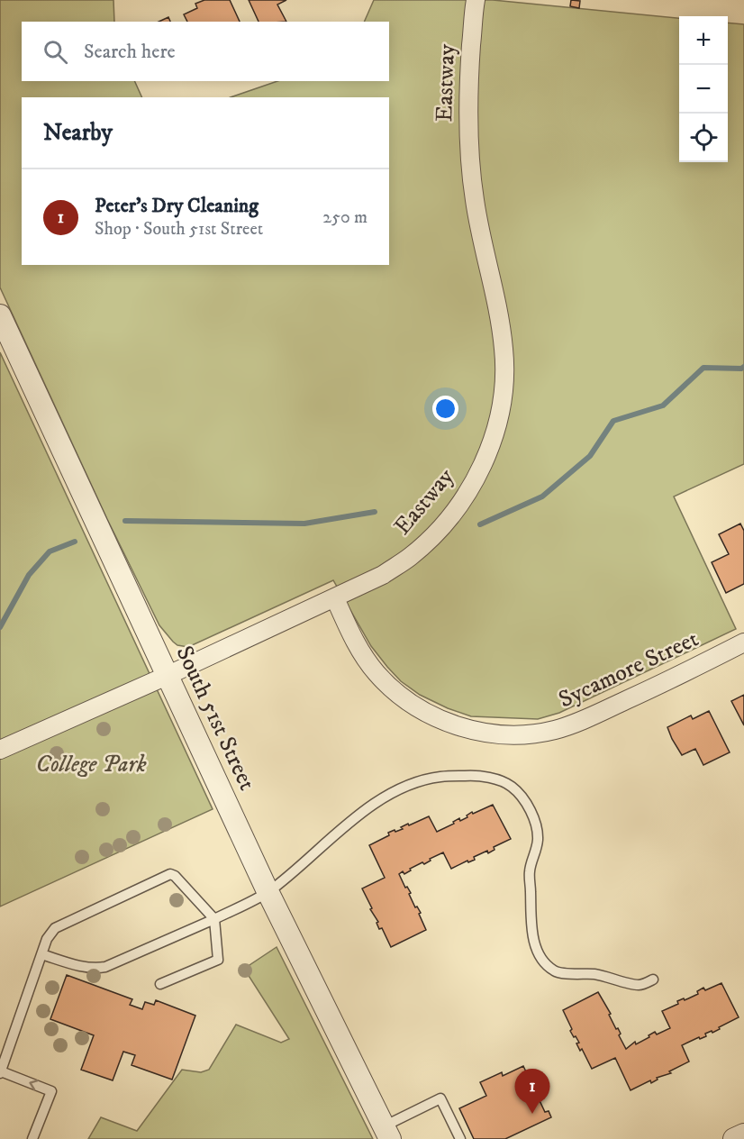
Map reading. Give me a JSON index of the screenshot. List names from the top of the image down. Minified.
{"streets":{"street":["Eastway","Sycamore Street","South 51st Street"]},"crossings":[["Eastway","Sycamore Street"],["Eastway","South 51st Street"]],"parks":["College Park"],"page":{"map_buttons":["+","−"],"search":"Search here","heading":"Nearby","list":[{"mark":"1","name":"Peter's Dry Cleaning","note":"Shop · South 51st Street","value":"250 m"}],"pins":"1"}}
